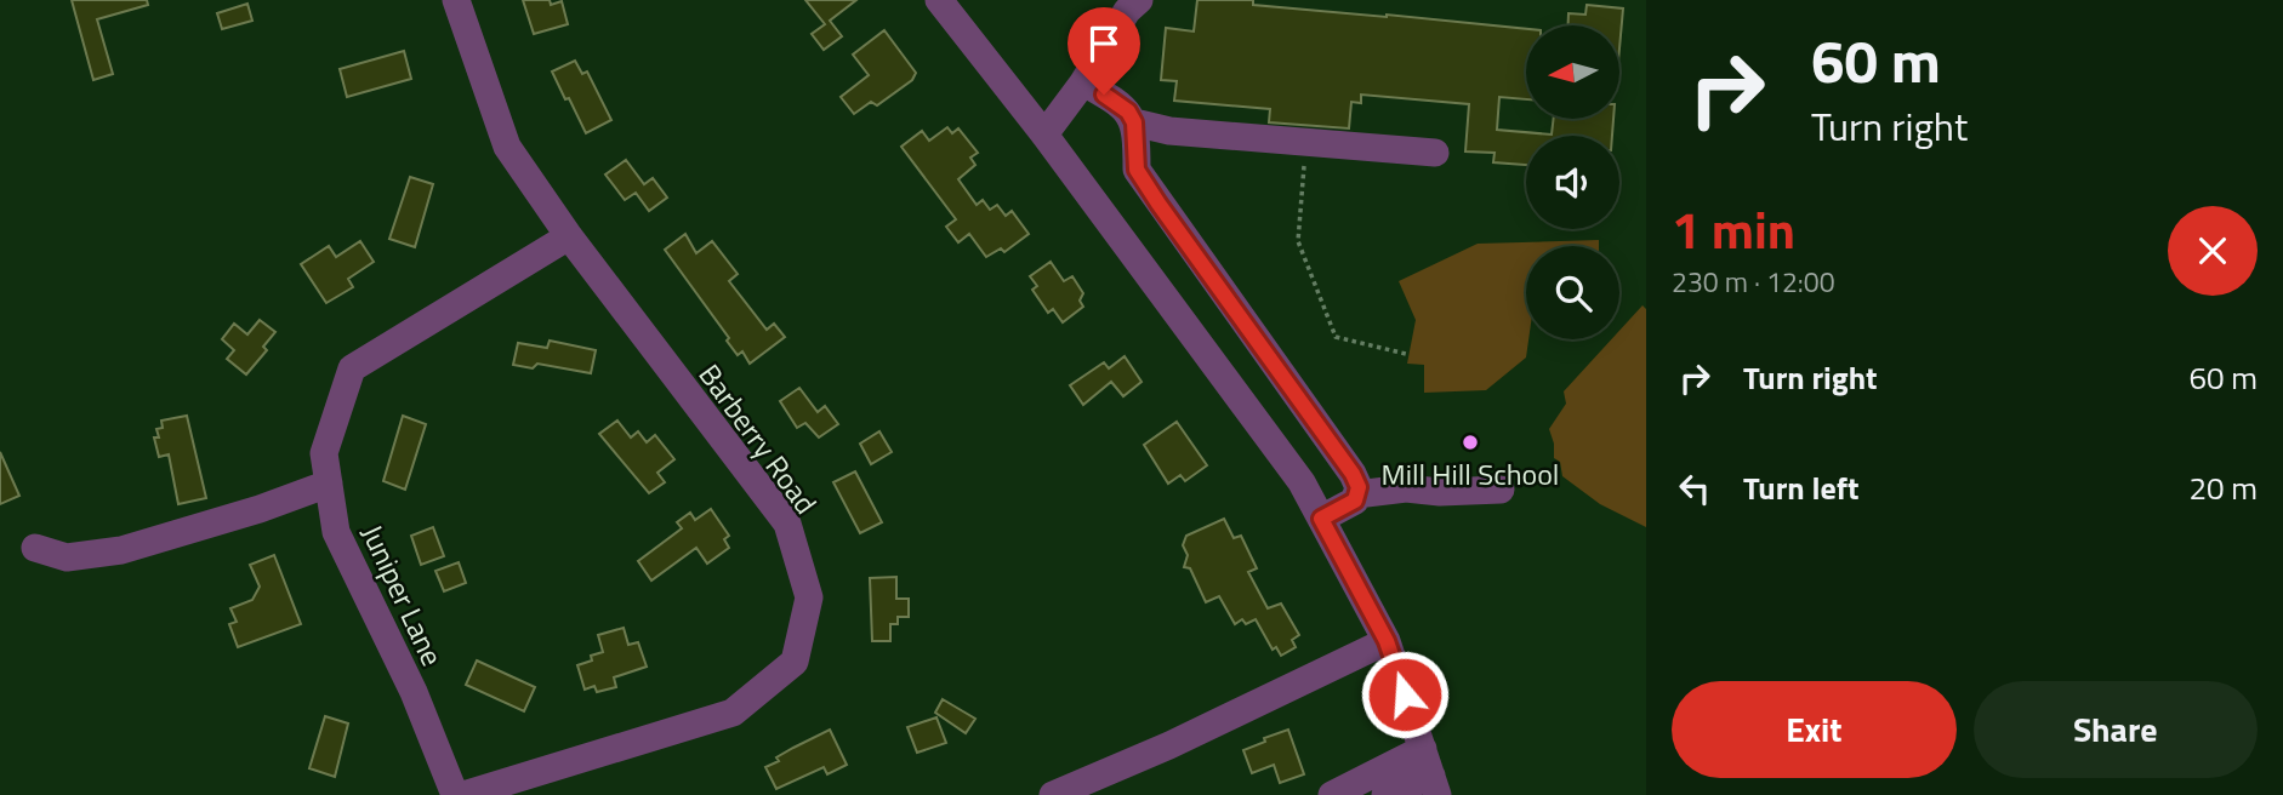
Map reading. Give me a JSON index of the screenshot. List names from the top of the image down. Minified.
{"streets":{"street":["Barberry Road","Juniper Lane"]},"crossings":[["Barberry Road","Juniper Lane"]],"places":["Mill Hill School"],"north":"left","page":{"turn":["60 m","Turn right"],"heading":["1 min","230 m · 12:00"],"list":[{"name":"Turn right","value":"60 m"},{"name":"Turn left","value":"20 m"}],"buttons":["Exit","Share"]}}
